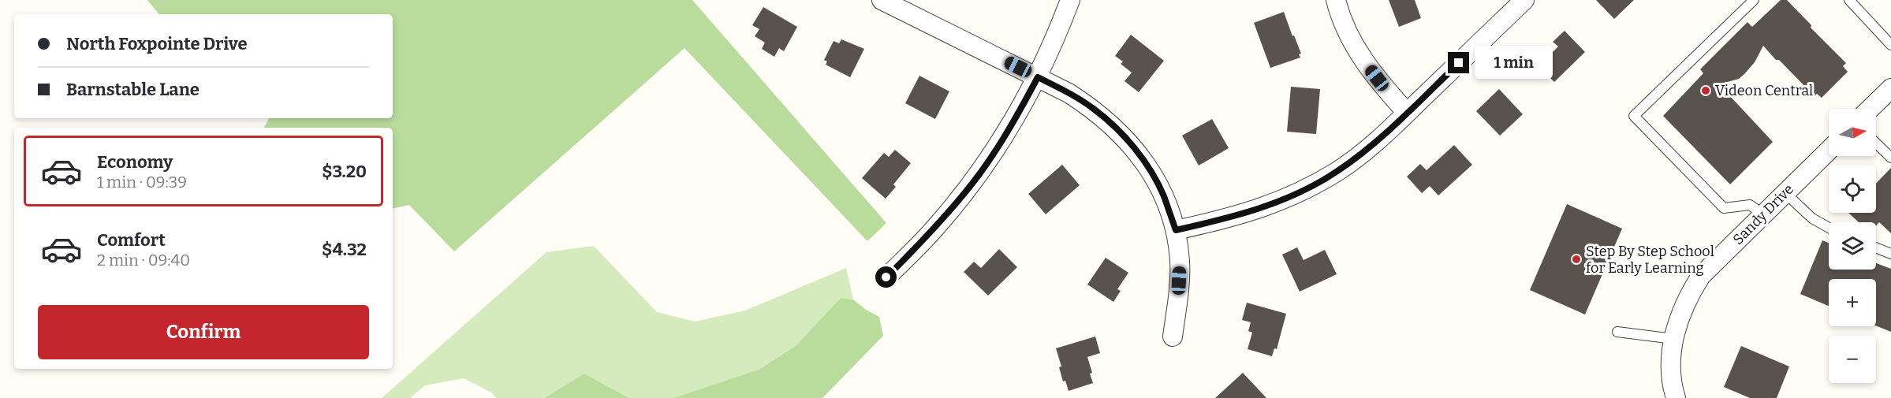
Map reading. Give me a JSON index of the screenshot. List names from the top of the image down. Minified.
{"streets":{"street":["Sandy Drive"]},"places":["Videon Central","Step By Step School for Early Learning"],"north":"right","page":{"banner":["North Foxpointe Drive","Barnstable Lane"],"bubble":"1 min","map_buttons":["+","−"],"list":[{"name":"Economy","note":"1 min · 09:39","value":"$3.20"},{"name":"Comfort","note":"2 min · 09:40","value":"$4.32"}],"buttons":"Confirm"}}
